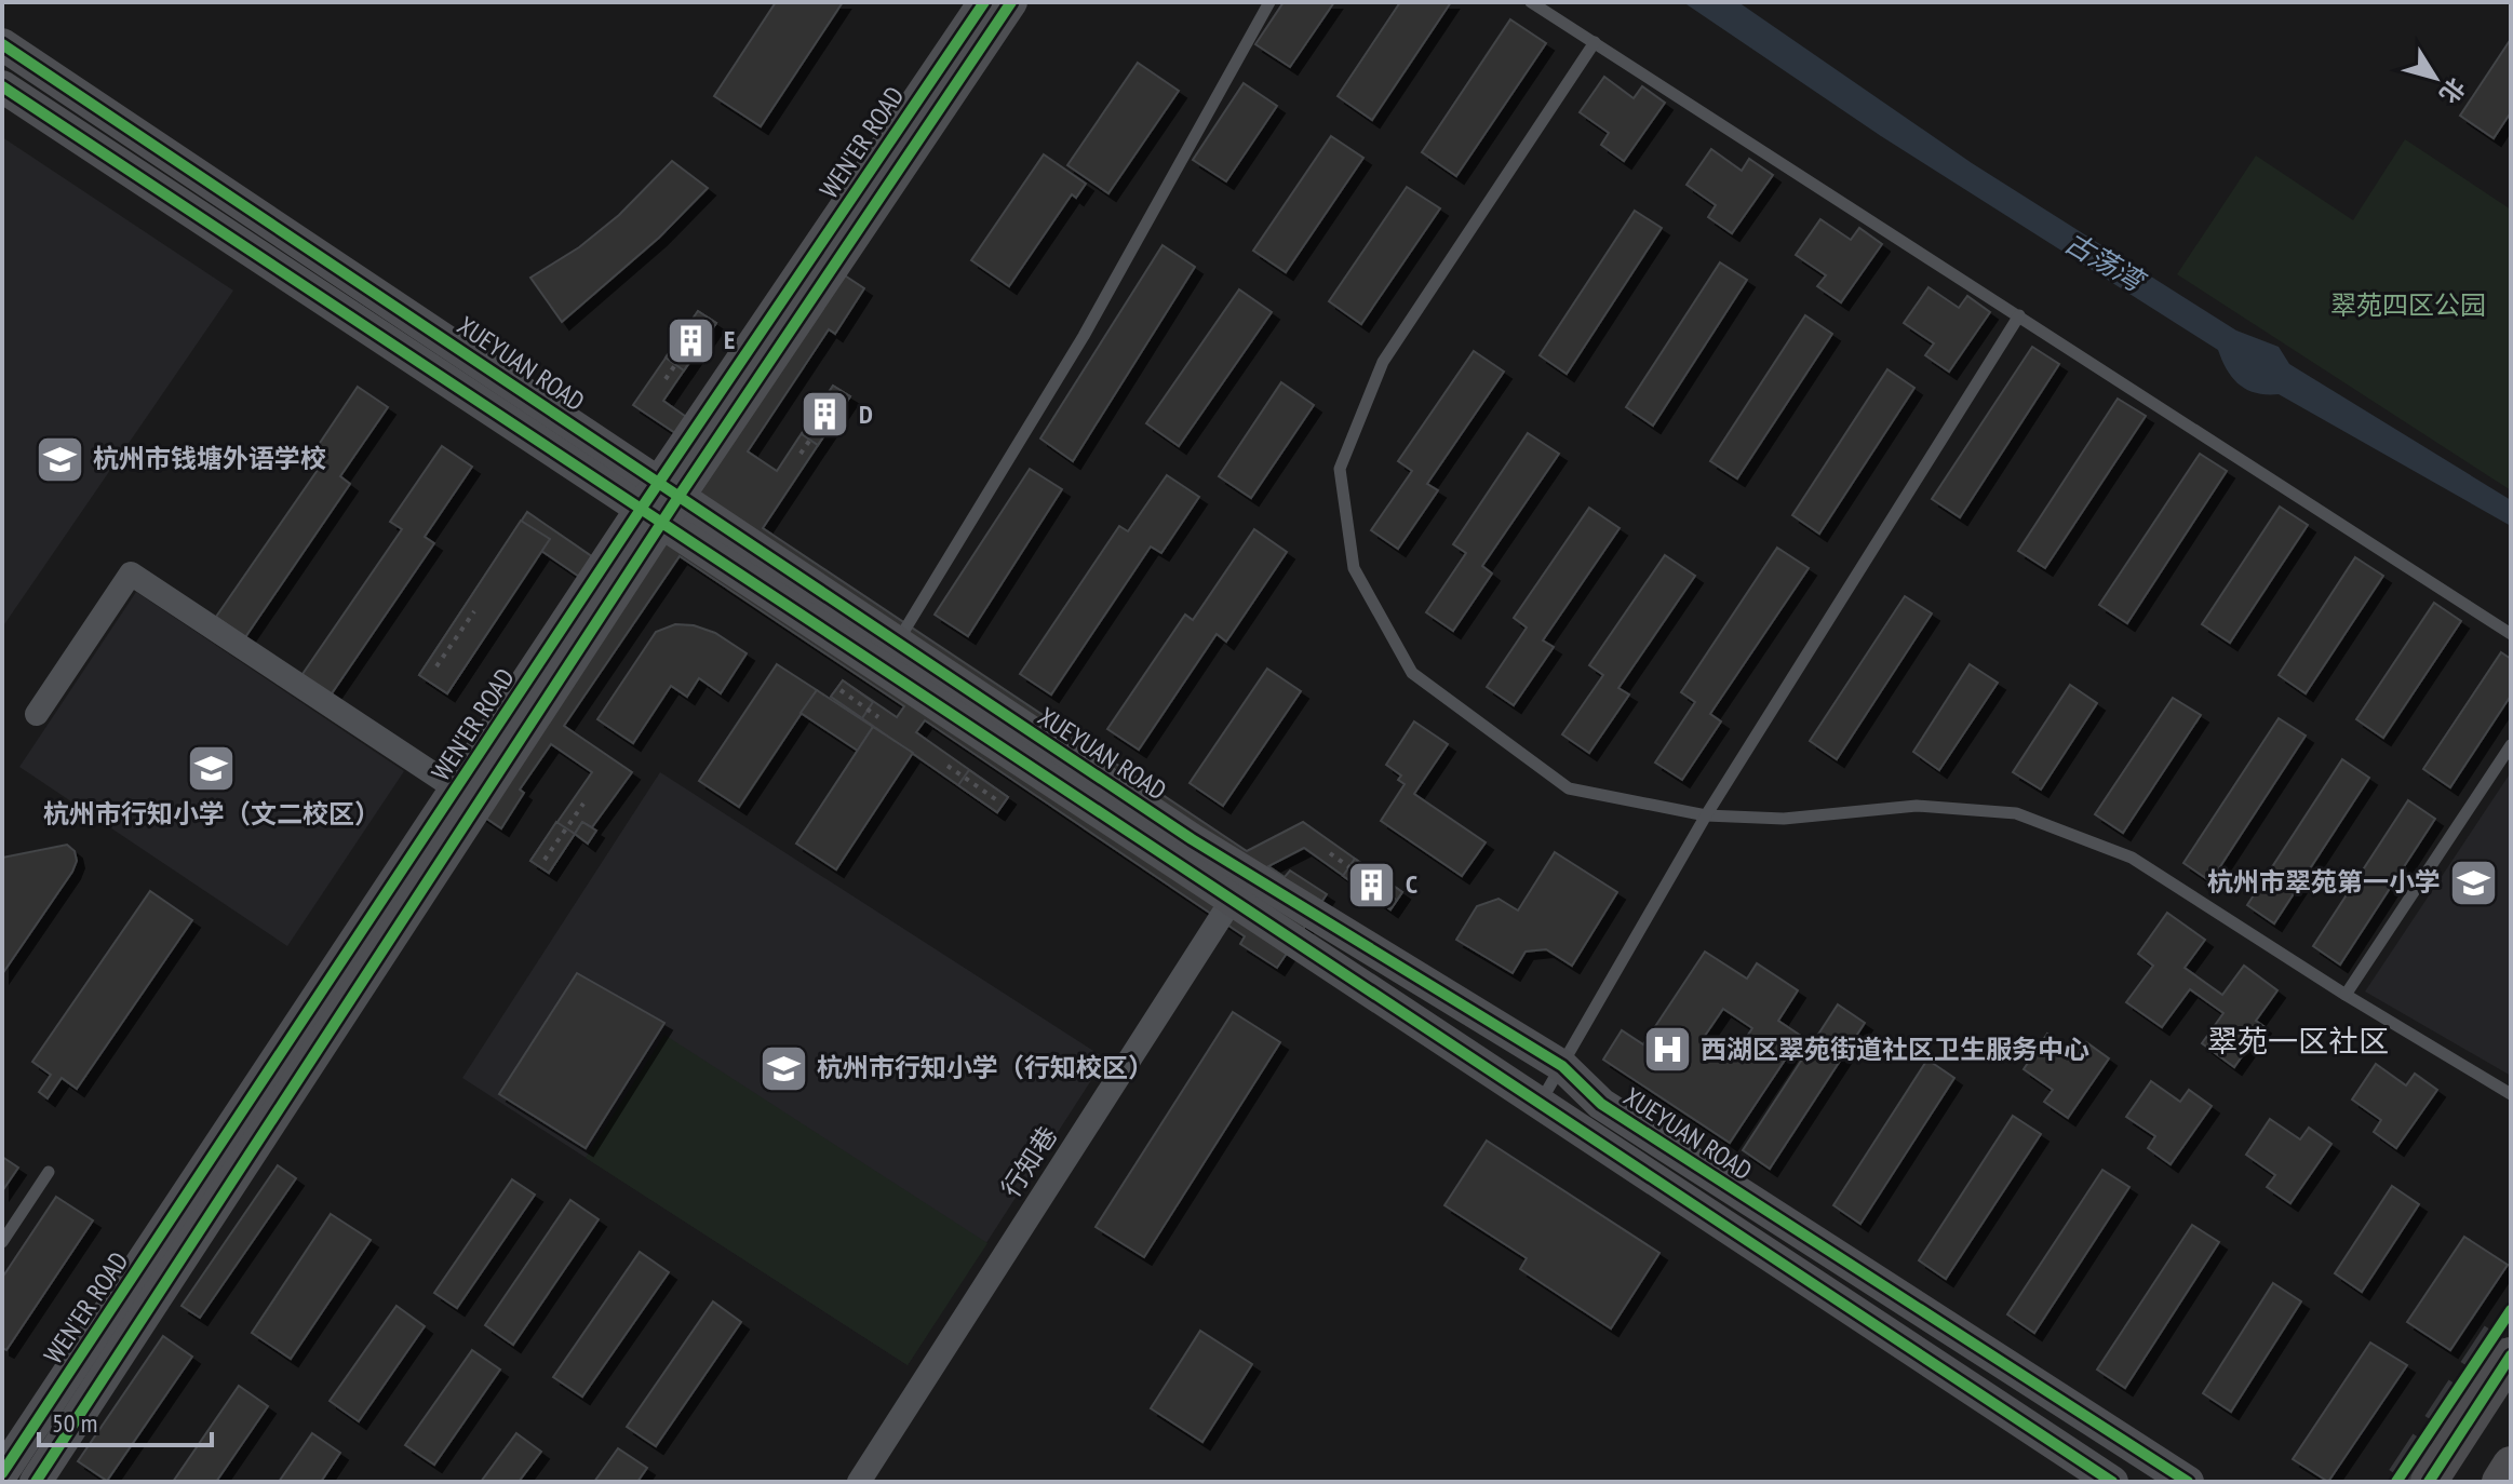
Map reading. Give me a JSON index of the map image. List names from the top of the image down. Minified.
{"streets":{"main road":["WEN'ER ROAD","XUEYUAN ROAD"],"street":["行知巷"]},"crossings":[["WEN'ER ROAD","XUEYUAN ROAD"],["XUEYUAN ROAD","行知巷"]],"districts":["翠苑一区社区"],"water":["古荡湾"],"parks":["翠苑四区公园"],"places":{"building":["E","D","C"],"school or university":["杭州市钱塘外语学校","杭州市行知小学（文二校区）","杭州市翠苑第一小学","杭州市行知小学（行知校区）"],"hospital":["西湖区翠苑街道社区卫生服务中心"]},"scale_bar":"50 m","north":"bottom right"}
